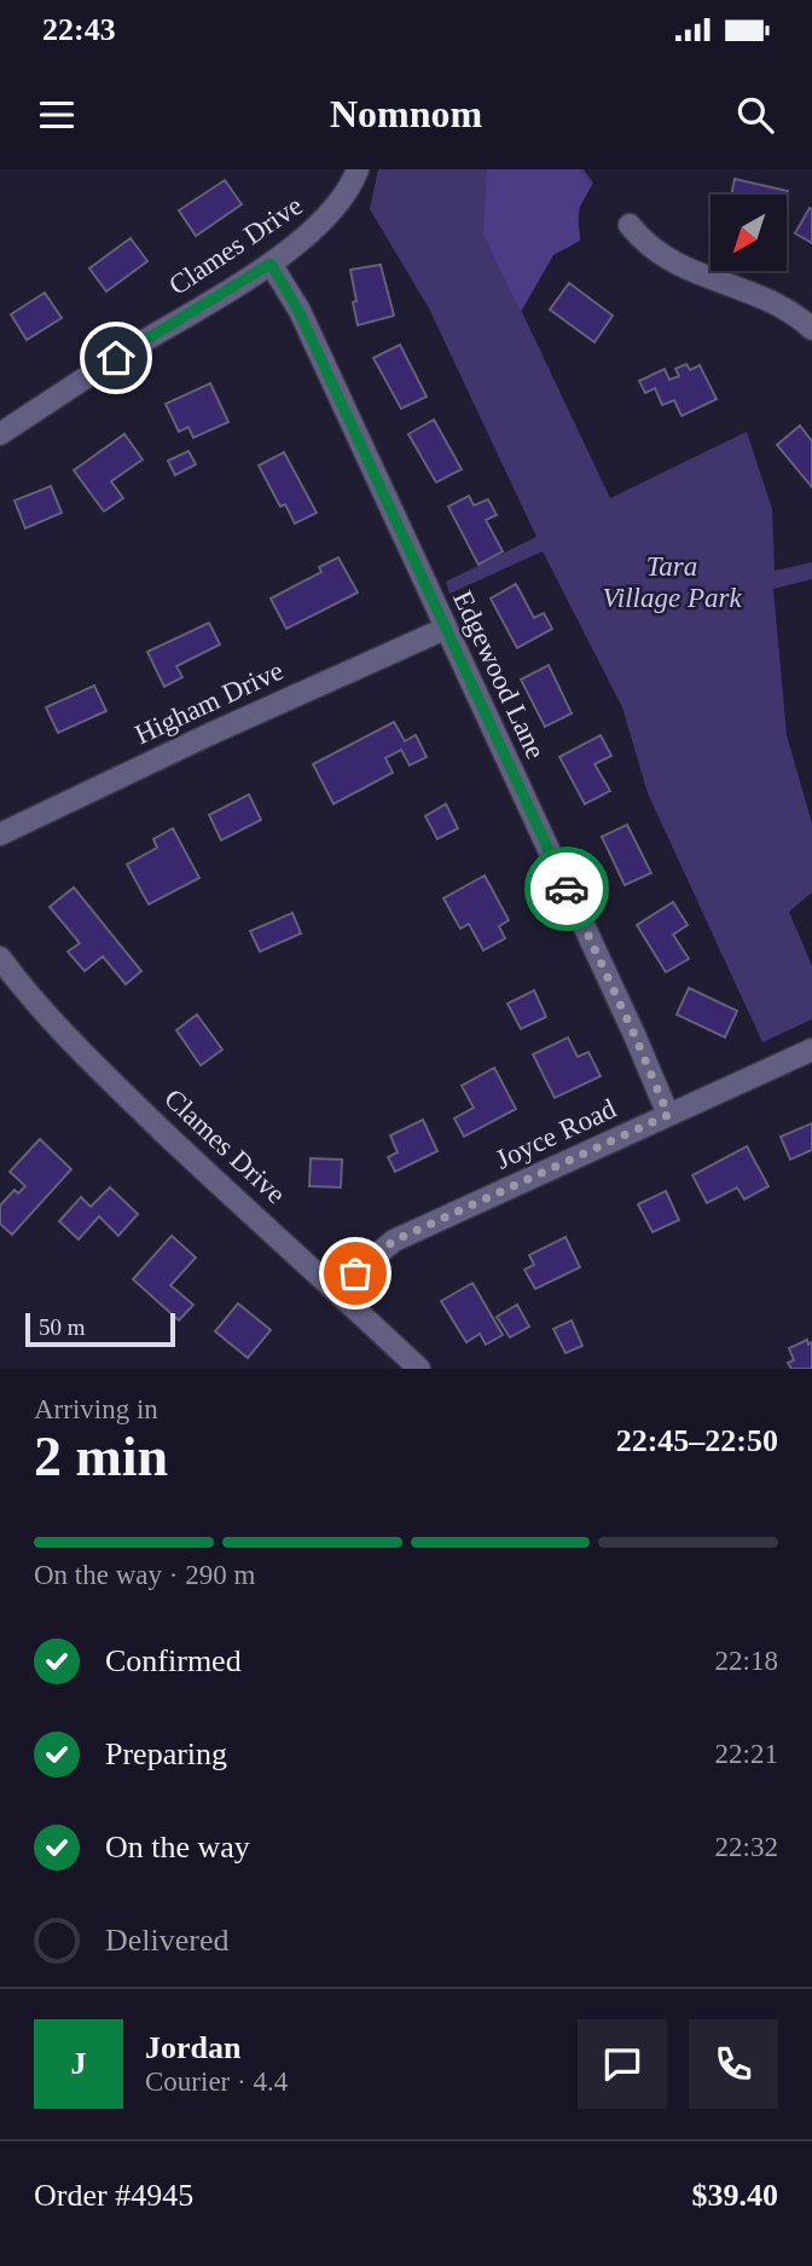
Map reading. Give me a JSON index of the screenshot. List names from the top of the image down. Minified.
{"streets":{"street":["Clames Drive","Edgewood Lane","Higham Drive","Joyce Road"]},"crossings":[["Clames Drive","Edgewood Lane"],["Clames Drive","Joyce Road"],["Edgewood Lane","Higham Drive"],["Edgewood Lane","Joyce Road"]],"parks":["Tara Village Park"],"scale_bar":"50 m","north":"bottom left","page":{"status":"22:43","header":"Nomnom","scale":"50 m","heading":["2 min","Arriving in","22:45–22:50"],"panel":["Jordan","Courier · 4.4","Order #4945","$39.40"],"bar":"On the way · 290 m","list":[["Confirmed","22:18"],["Preparing","22:21"],["On the way","22:32"],"Delivered"],"round":"J"}}
